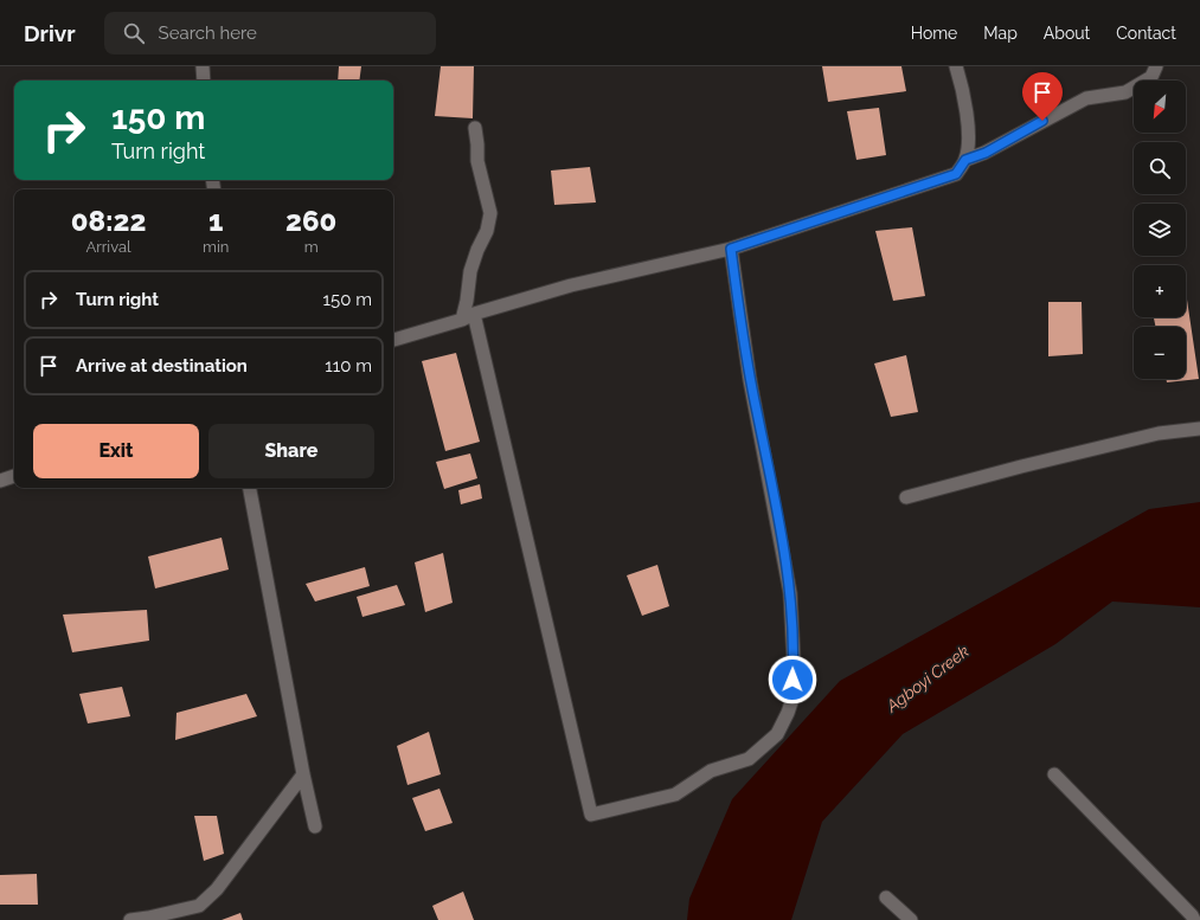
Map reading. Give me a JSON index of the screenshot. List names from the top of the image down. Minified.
{"water":["Agboyi Creek"],"north":"bottom left","page":{"header":"Drivr","search":"Search here","nav":["Home","Map","About","Contact"],"map_buttons":["+","−"],"turn":["150 m","Turn right"],"eta":["08:22","Arrival","1","min","260","m"],"list":[{"name":"Turn right","value":"150 m"},{"name":"Arrive at destination","value":"110 m"}],"buttons":["Exit","Share"]}}
